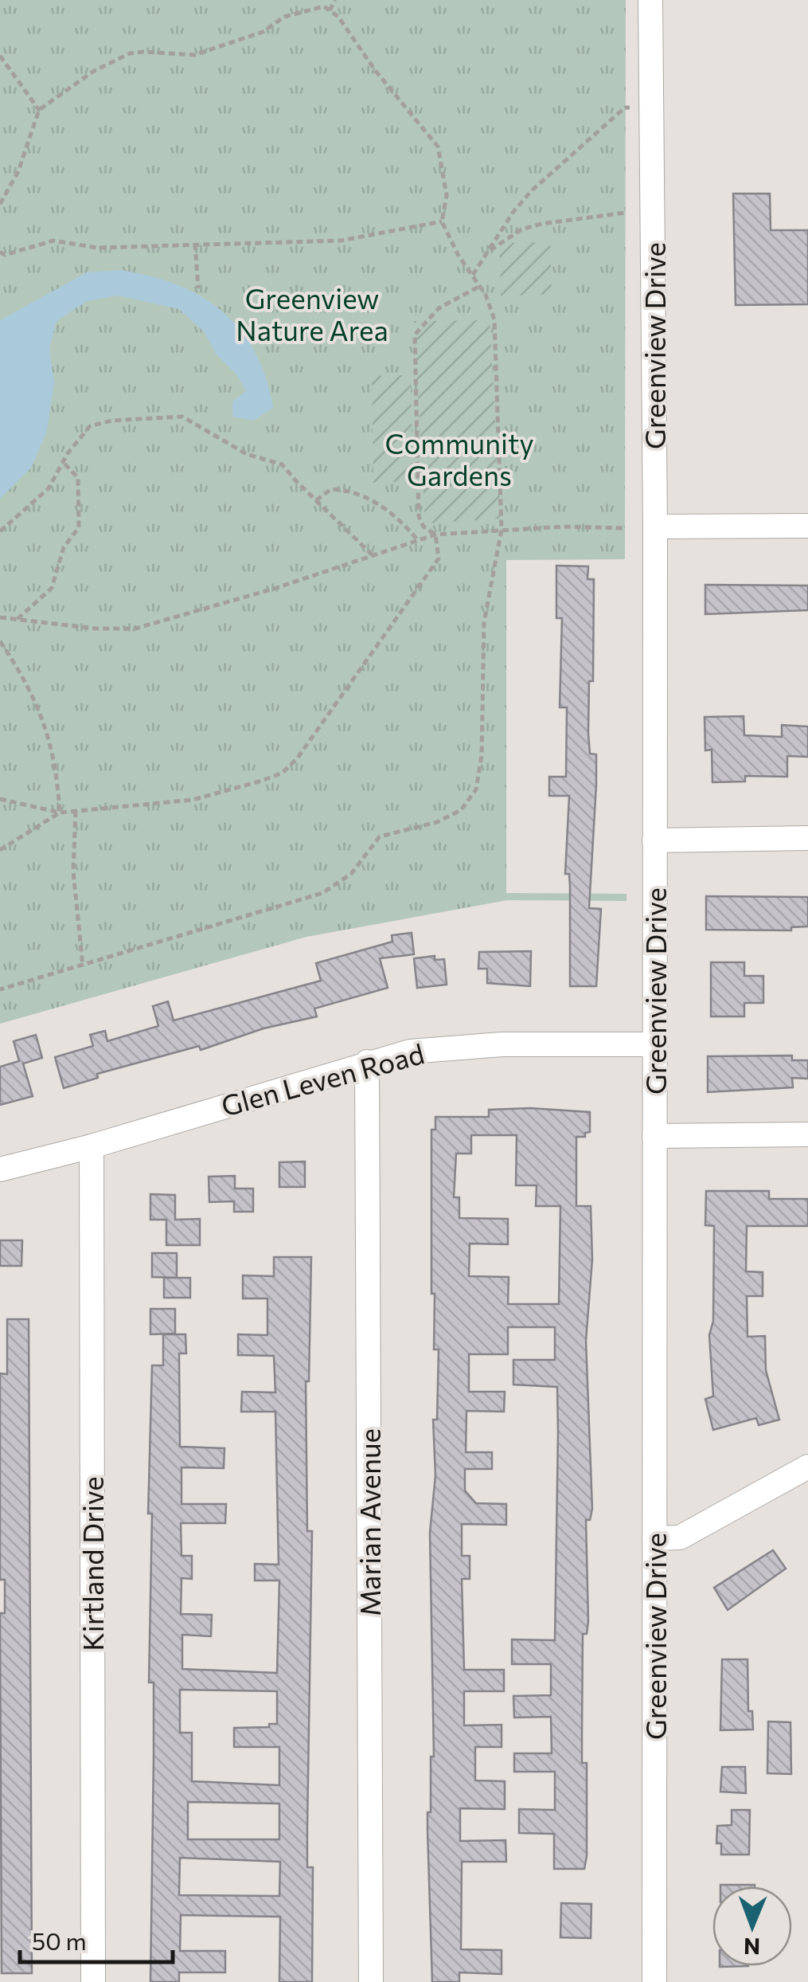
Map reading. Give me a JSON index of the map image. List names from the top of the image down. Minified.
{"streets":{"street":["Greenview Drive","Glen Leven Road","Marian Avenue","Kirtland Drive"]},"crossings":[["Greenview Drive","Glen Leven Road"],["Glen Leven Road","Marian Avenue"],["Glen Leven Road","Kirtland Drive"]],"parks":["Greenview Nature Area","Community Gardens"],"scale_bar":"50 m","north":"bottom"}
